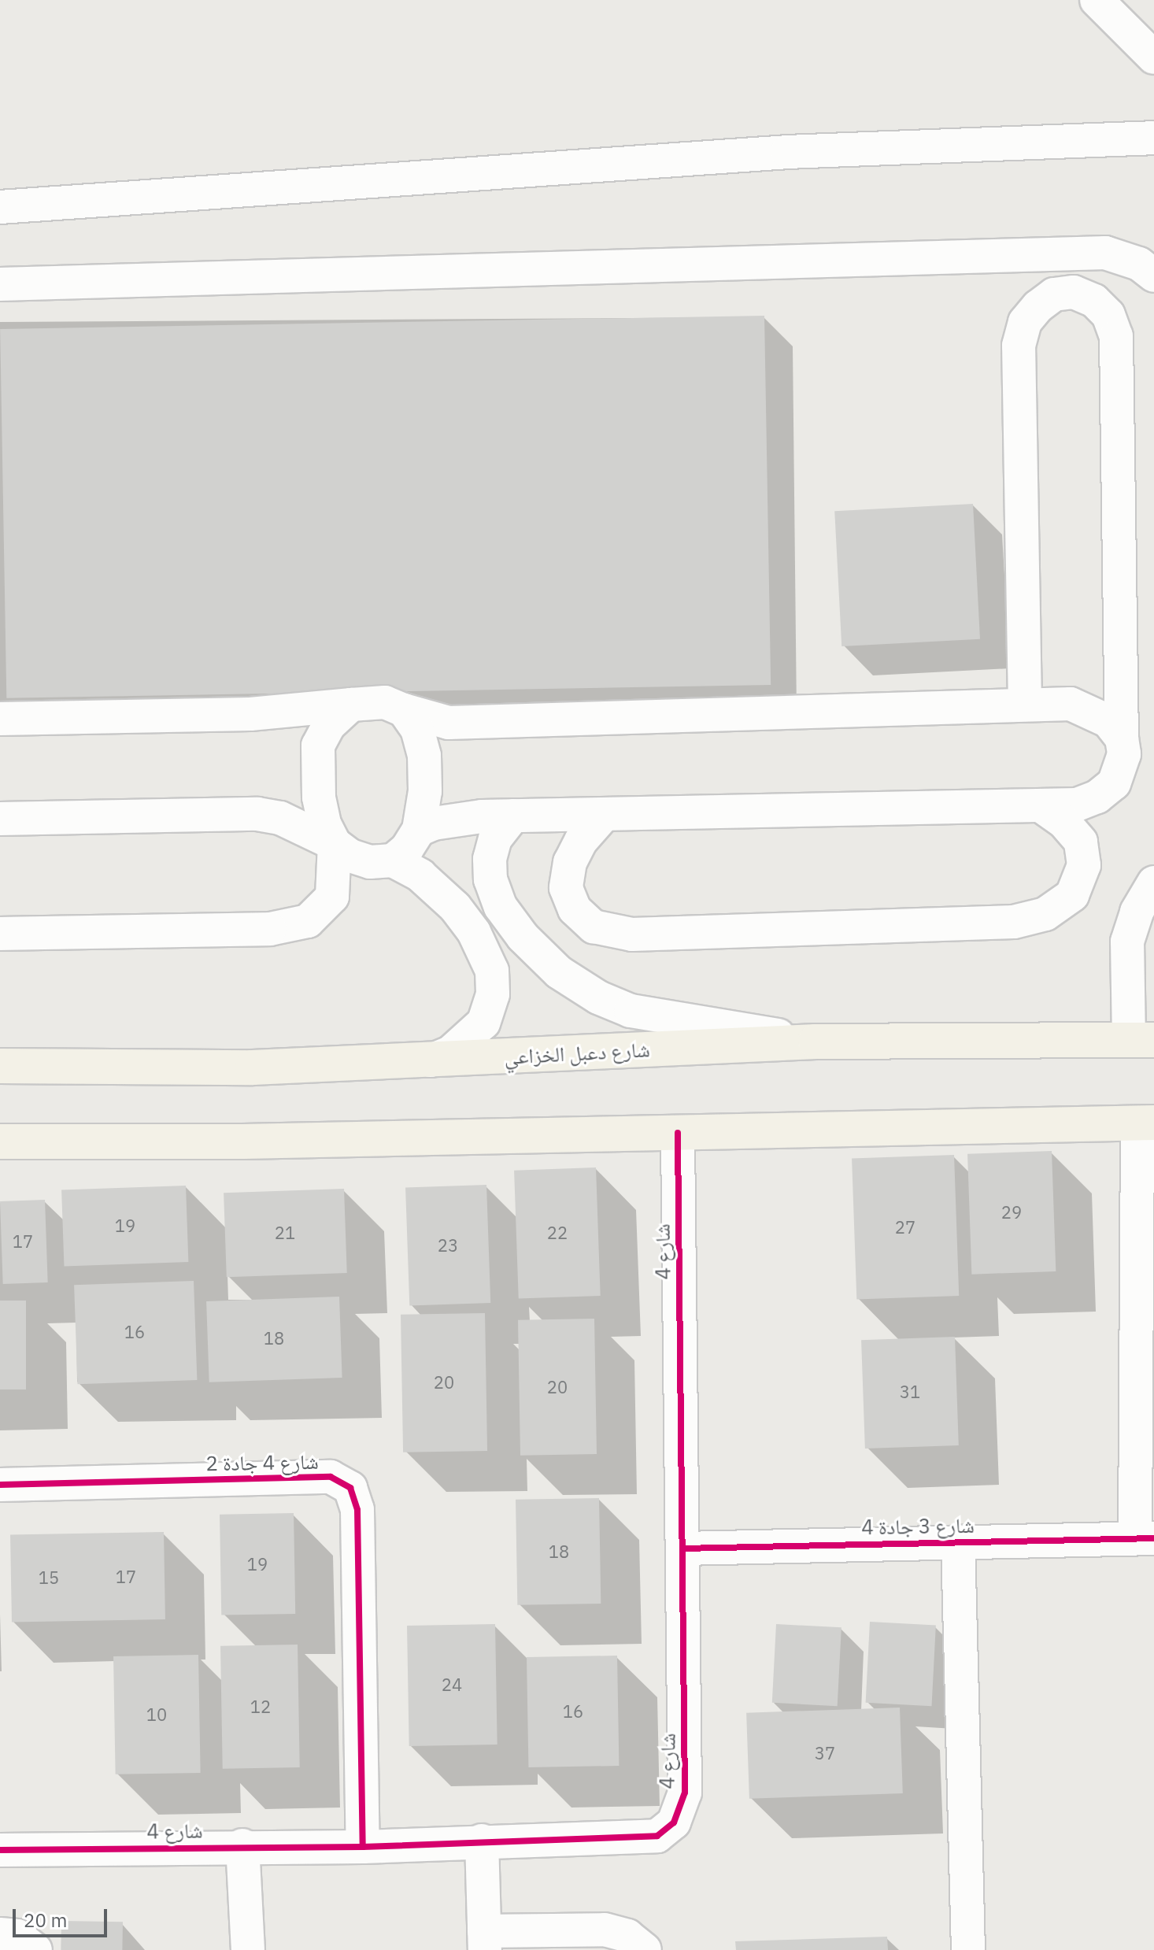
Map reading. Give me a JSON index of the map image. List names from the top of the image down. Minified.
{"streets":{"main road":["شارع دعبل الخزاعي"],"street":["شارع 4","شارع 4 جادة 2","شارع 3 جادة 4"]},"crossings":[["شارع 4","شارع 4 جادة 2"],["شارع 4","شارع 3 جادة 4"]],"house_numbers":["29","19","27","21","22","17","23","16","18","20","20","31","18","19","17","15","24","12","16","10","37"],"scale_bar":"20 m"}
